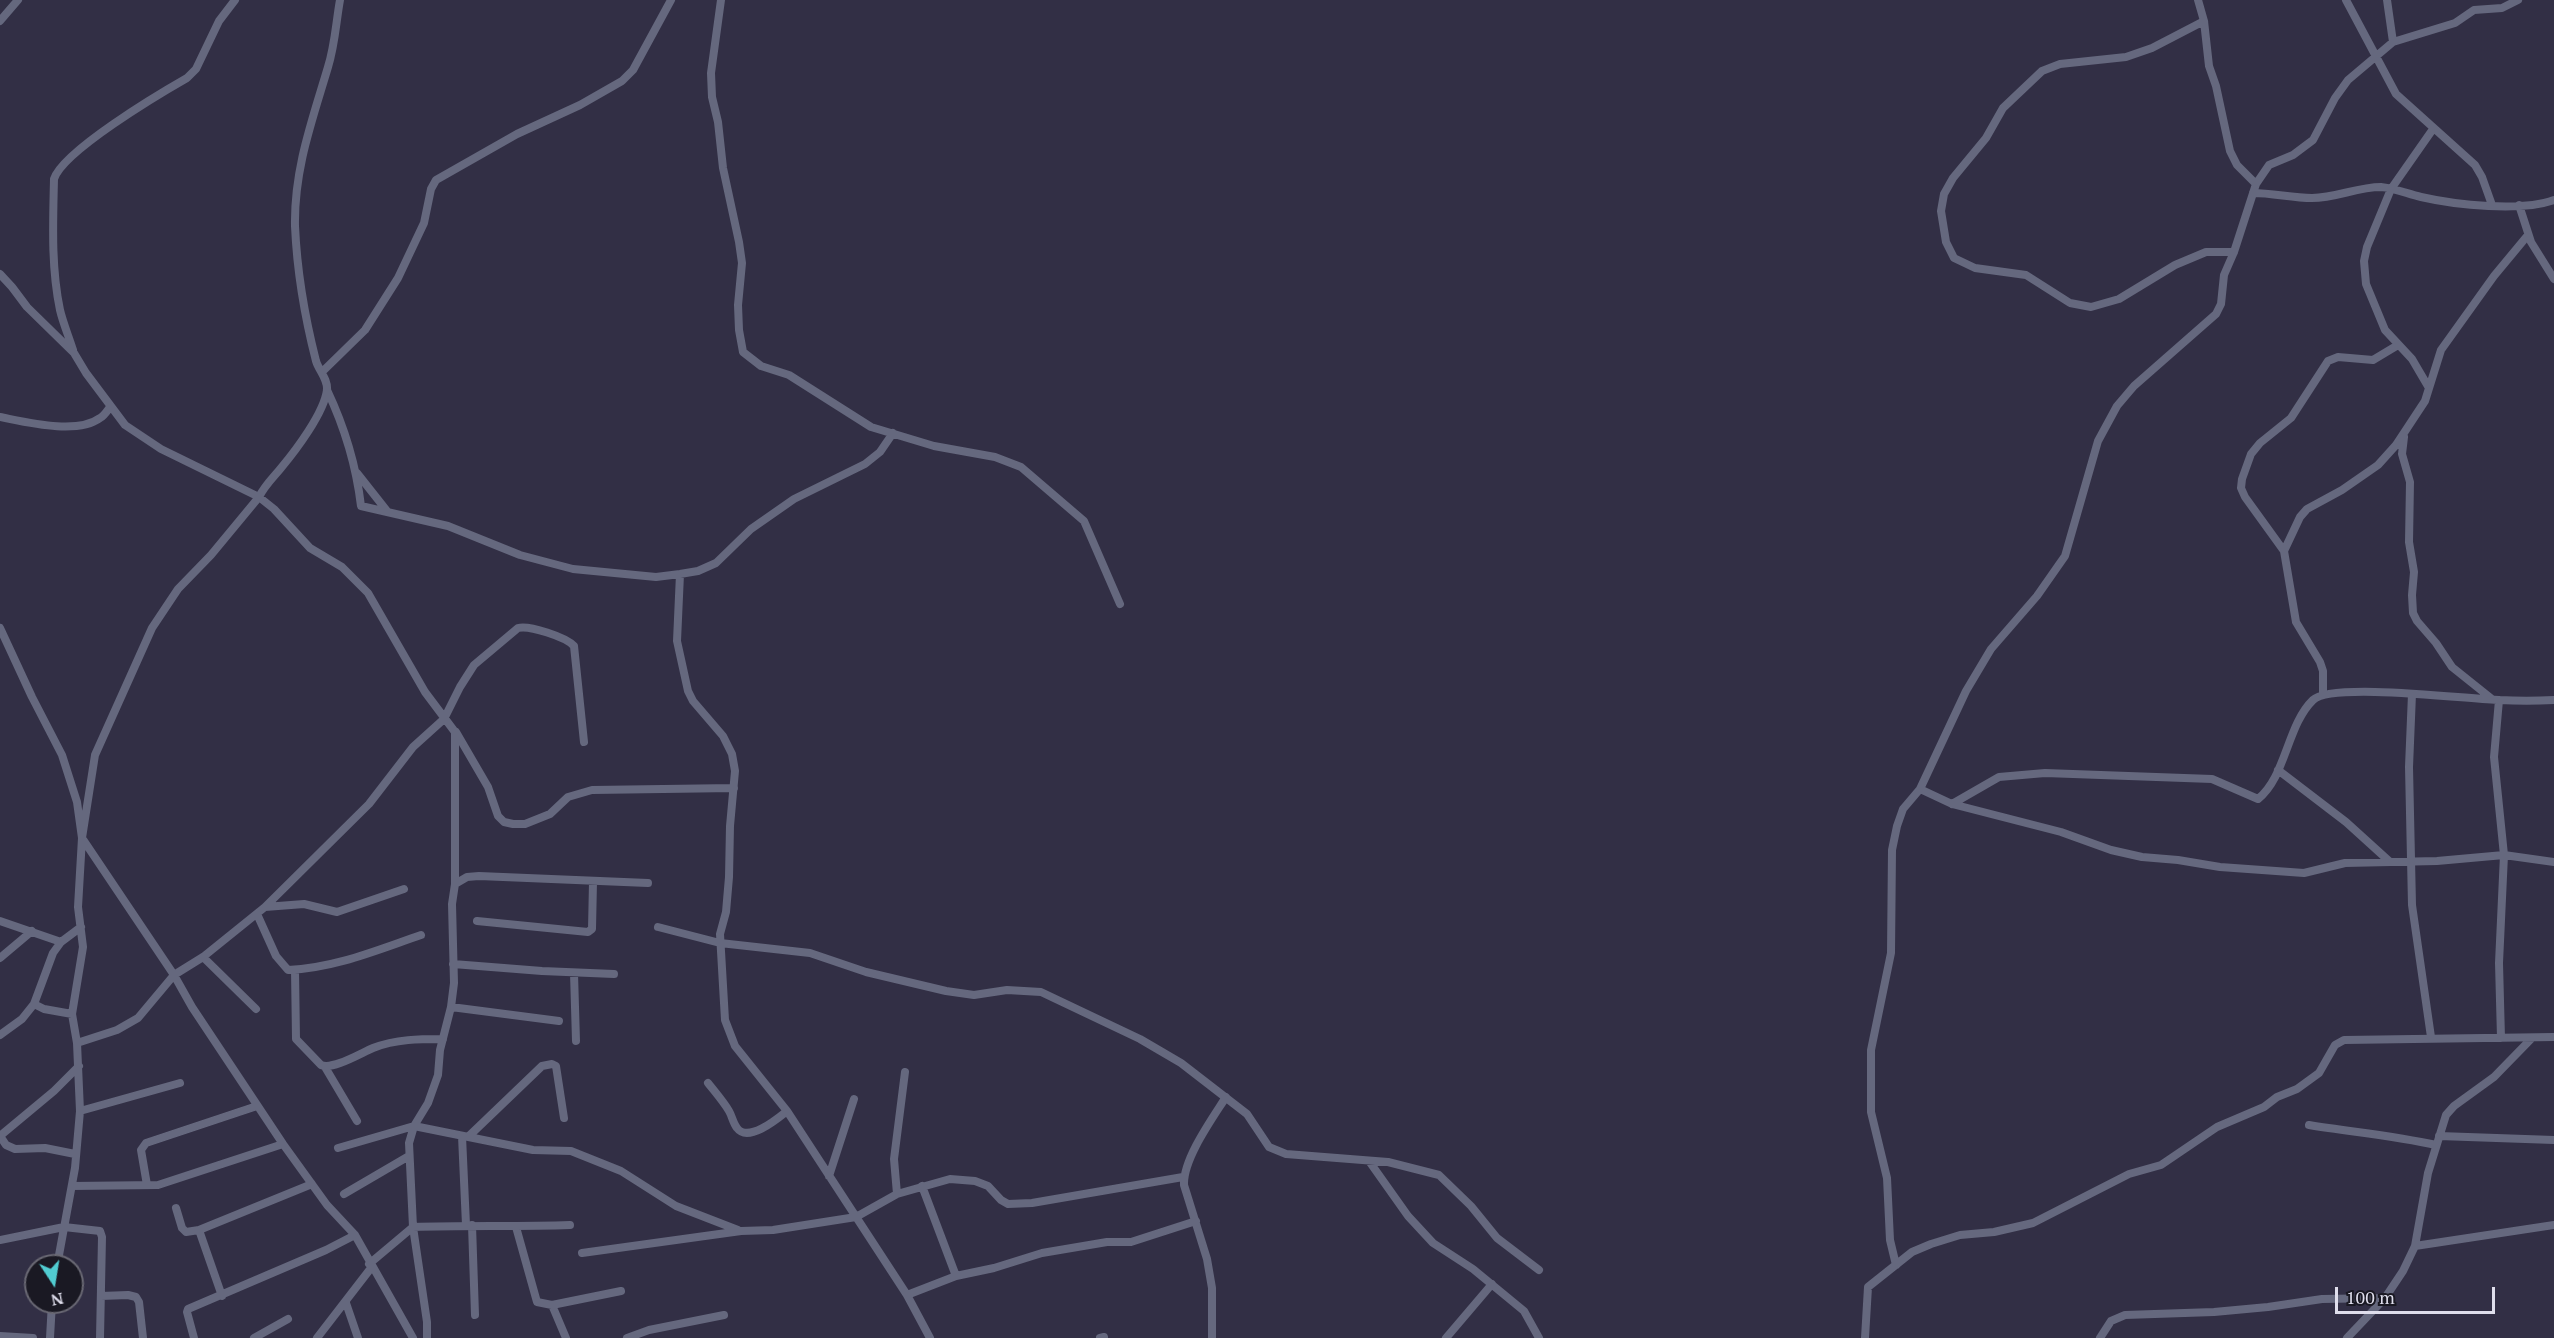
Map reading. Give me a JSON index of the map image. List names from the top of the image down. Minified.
{"scale_bar":"100 m","north":"bottom"}
